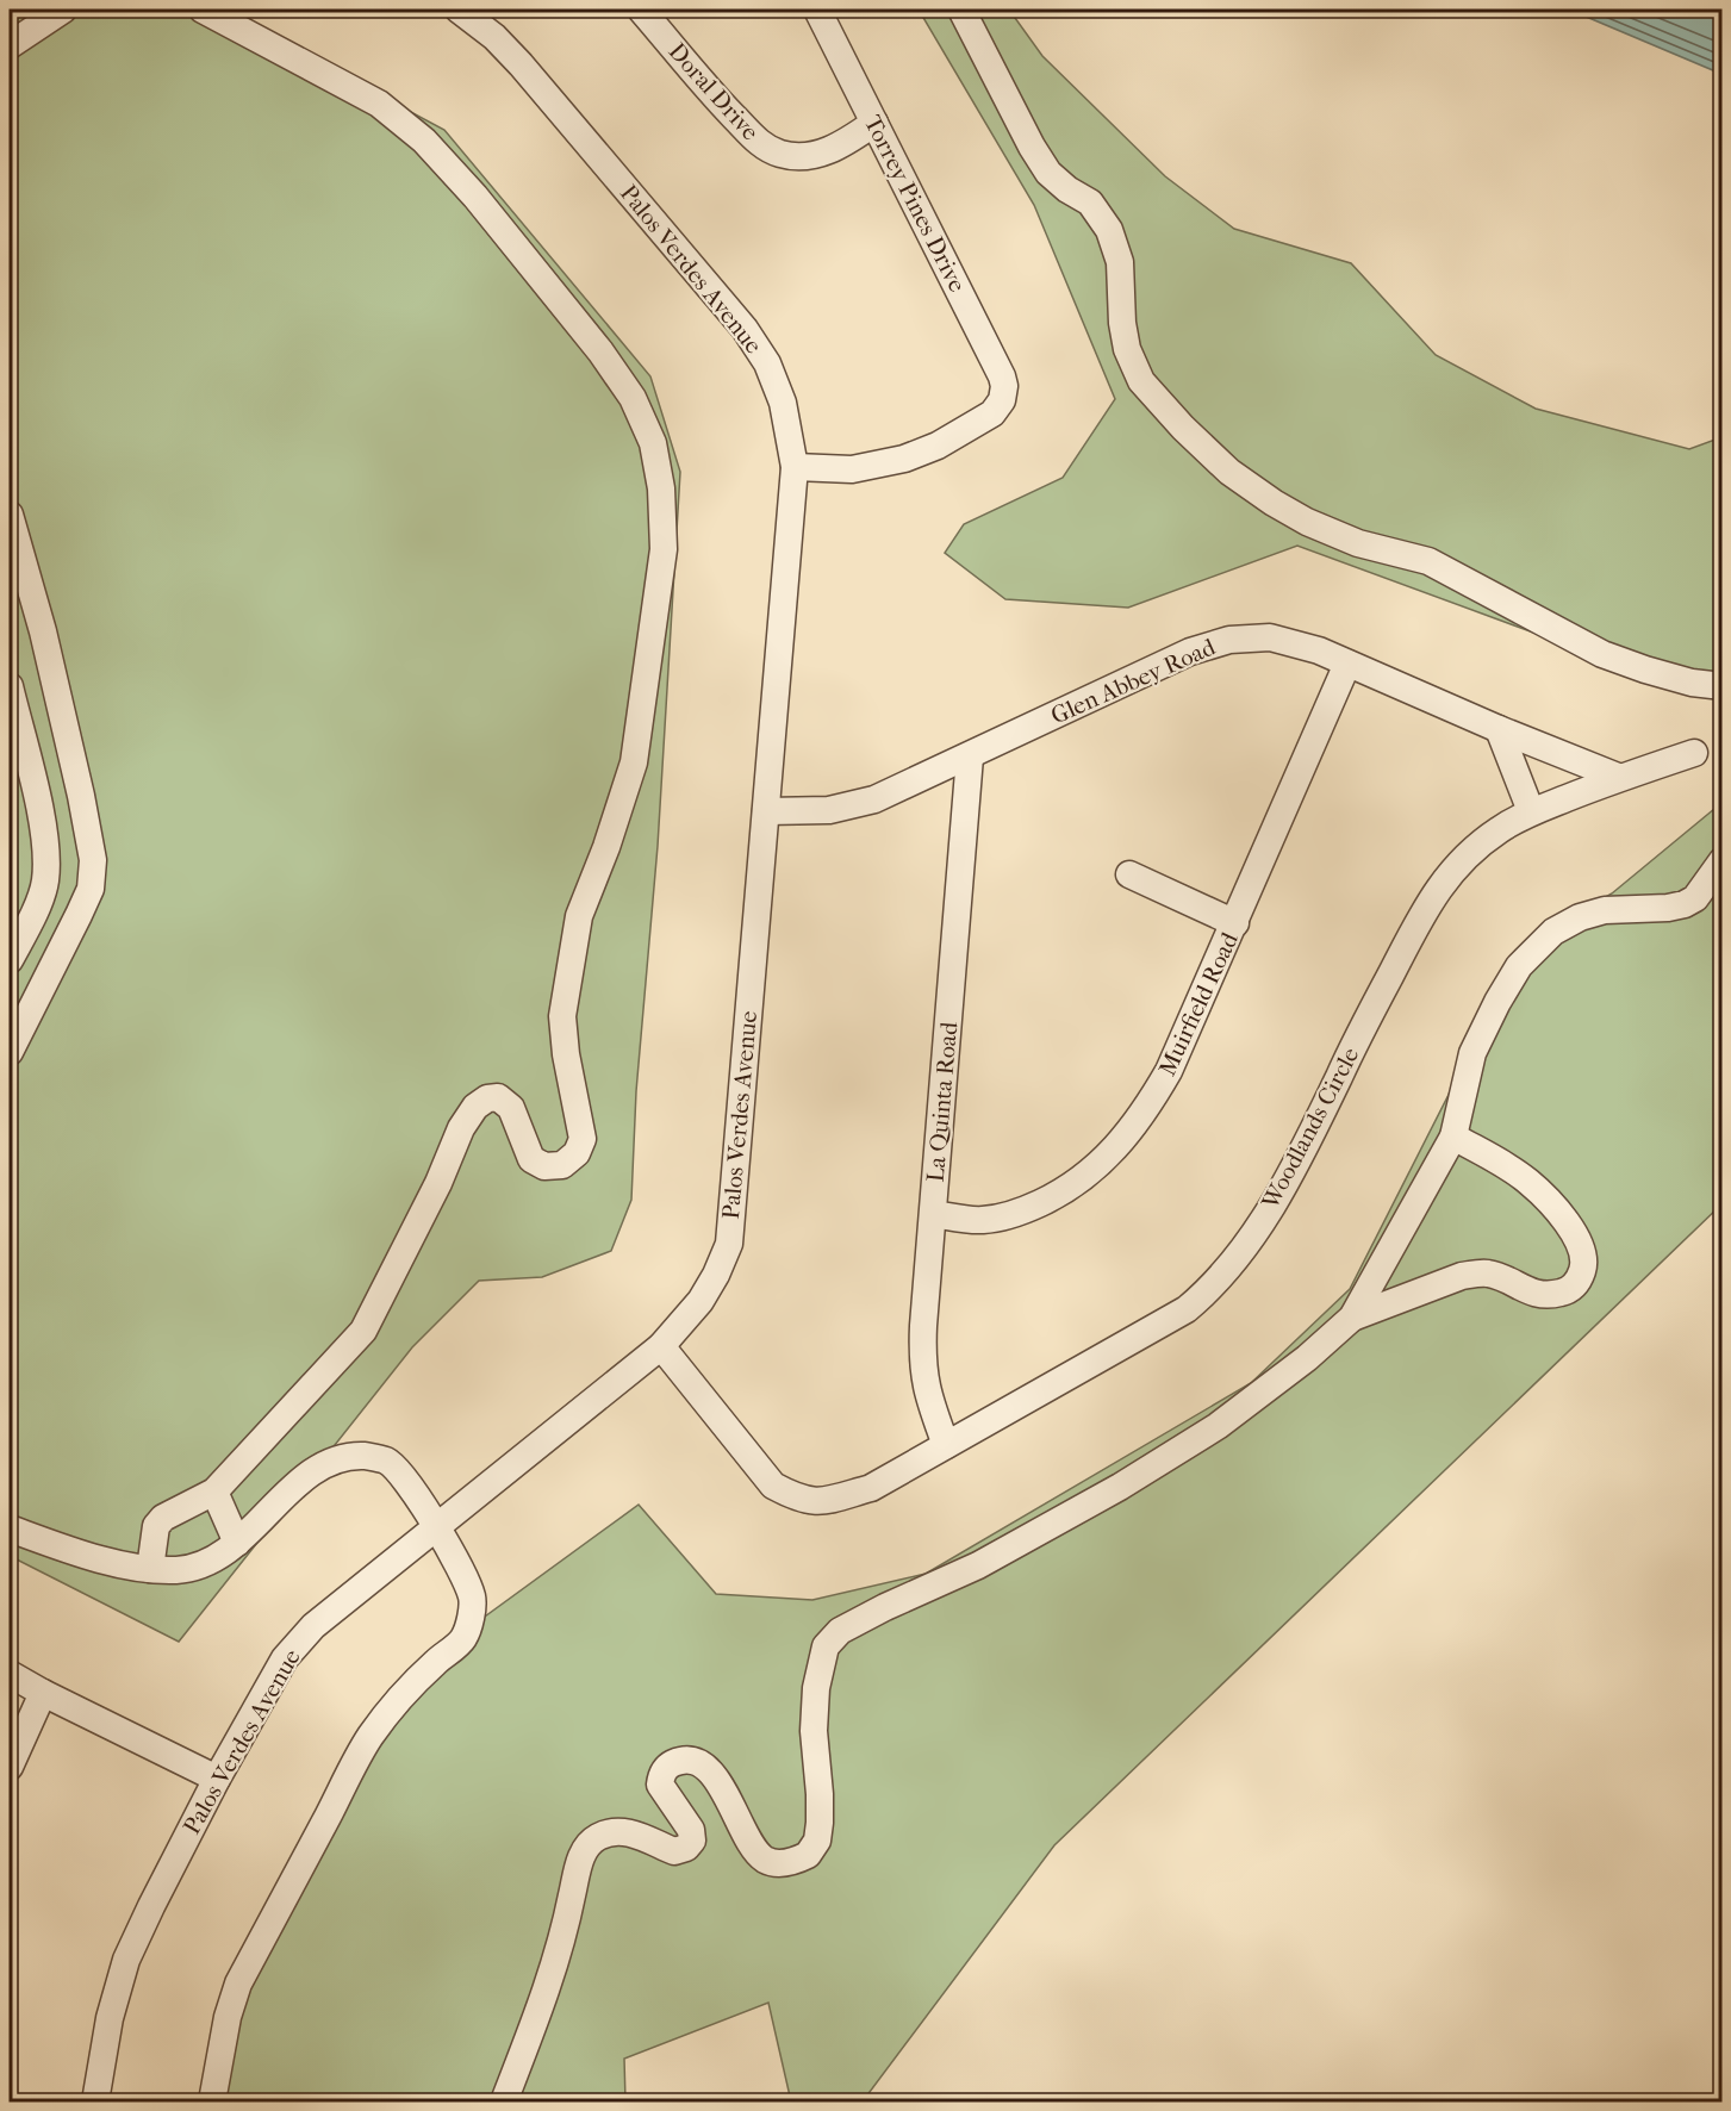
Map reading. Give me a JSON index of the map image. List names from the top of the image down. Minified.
{"streets":{"street":["Doral Drive","Torrey Pines Drive","Palos Verdes Avenue","Glen Abbey Road","Muirfield Road","La Quinta Road","Woodlands Circle"]},"crossings":[["Doral Drive","Torrey Pines Drive"],["Torrey Pines Drive","Palos Verdes Avenue"],["Palos Verdes Avenue","Glen Abbey Road"],["Palos Verdes Avenue","Woodlands Circle"],["Glen Abbey Road","Muirfield Road"],["Glen Abbey Road","La Quinta Road"],["Glen Abbey Road","Woodlands Circle"],["Muirfield Road","La Quinta Road"],["La Quinta Road","Woodlands Circle"]]}
